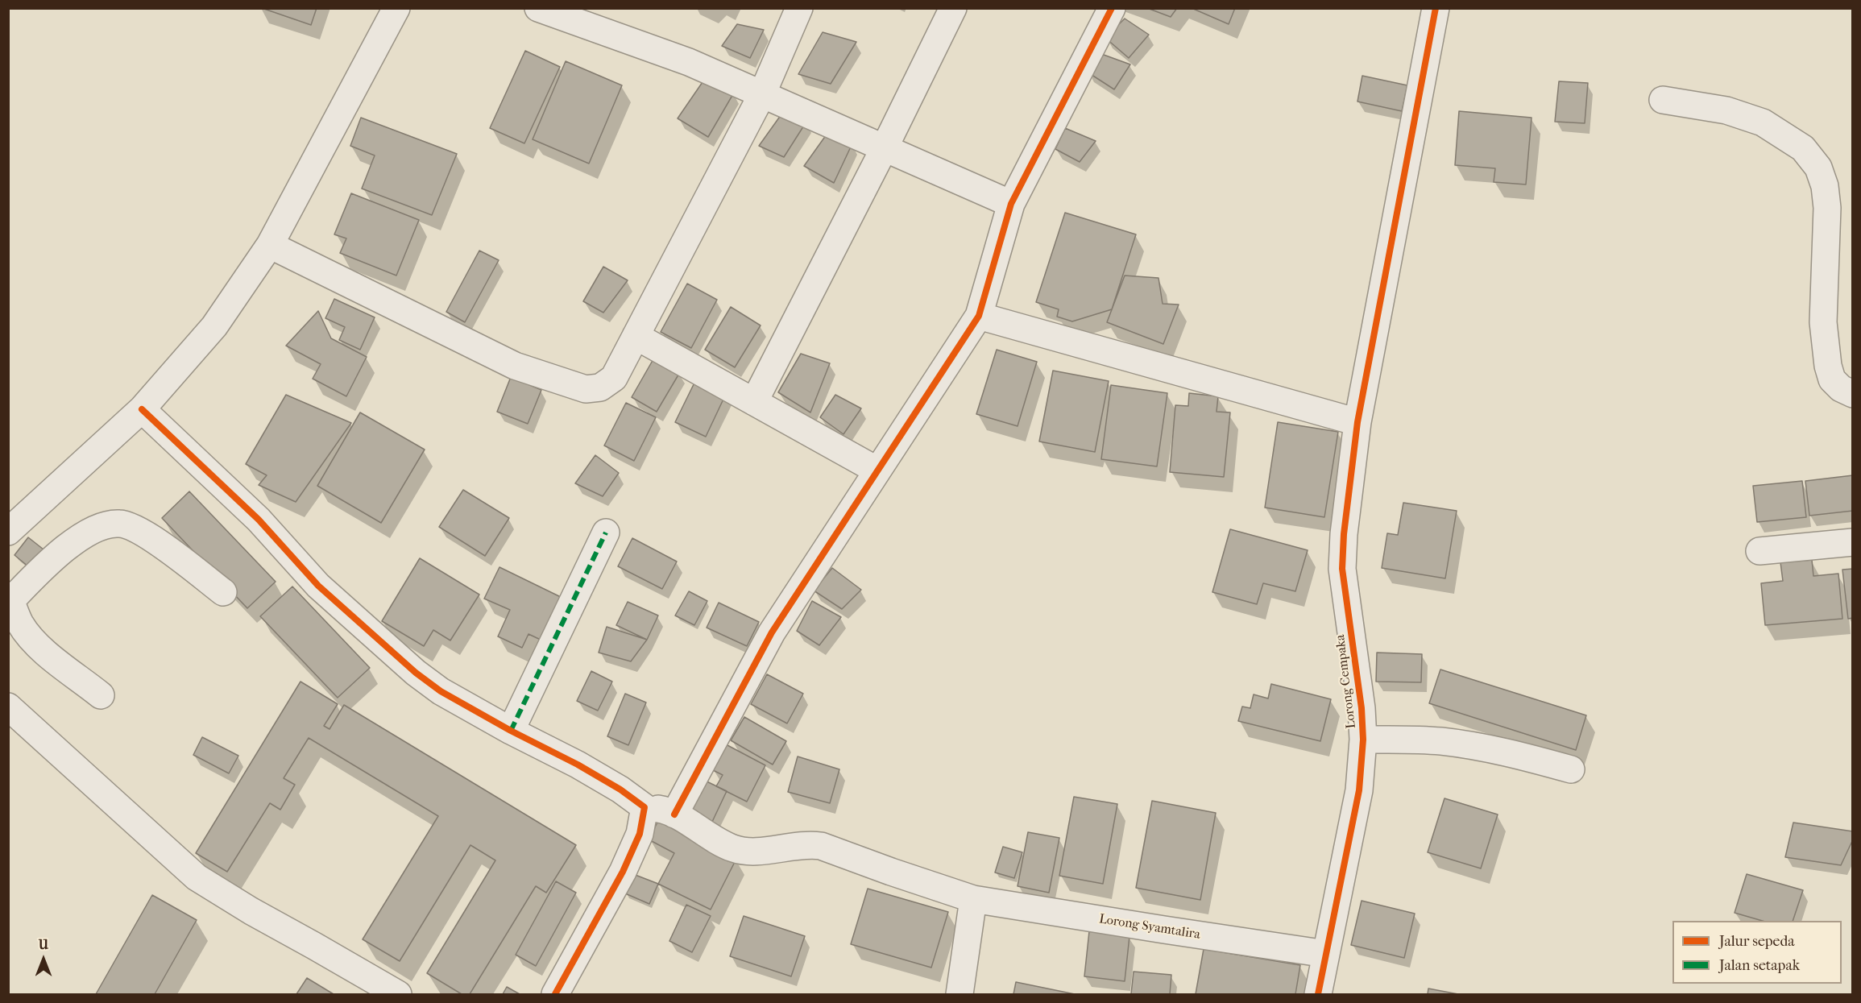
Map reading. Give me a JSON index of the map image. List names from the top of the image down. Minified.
{"streets":{"street":["Lorong Cempaka","Lorong Syamtalira"]},"crossings":[["Lorong Cempaka","Lorong Syamtalira"]],"legend":["Jalur sepeda","Jalan setapak"],"north":"top"}
